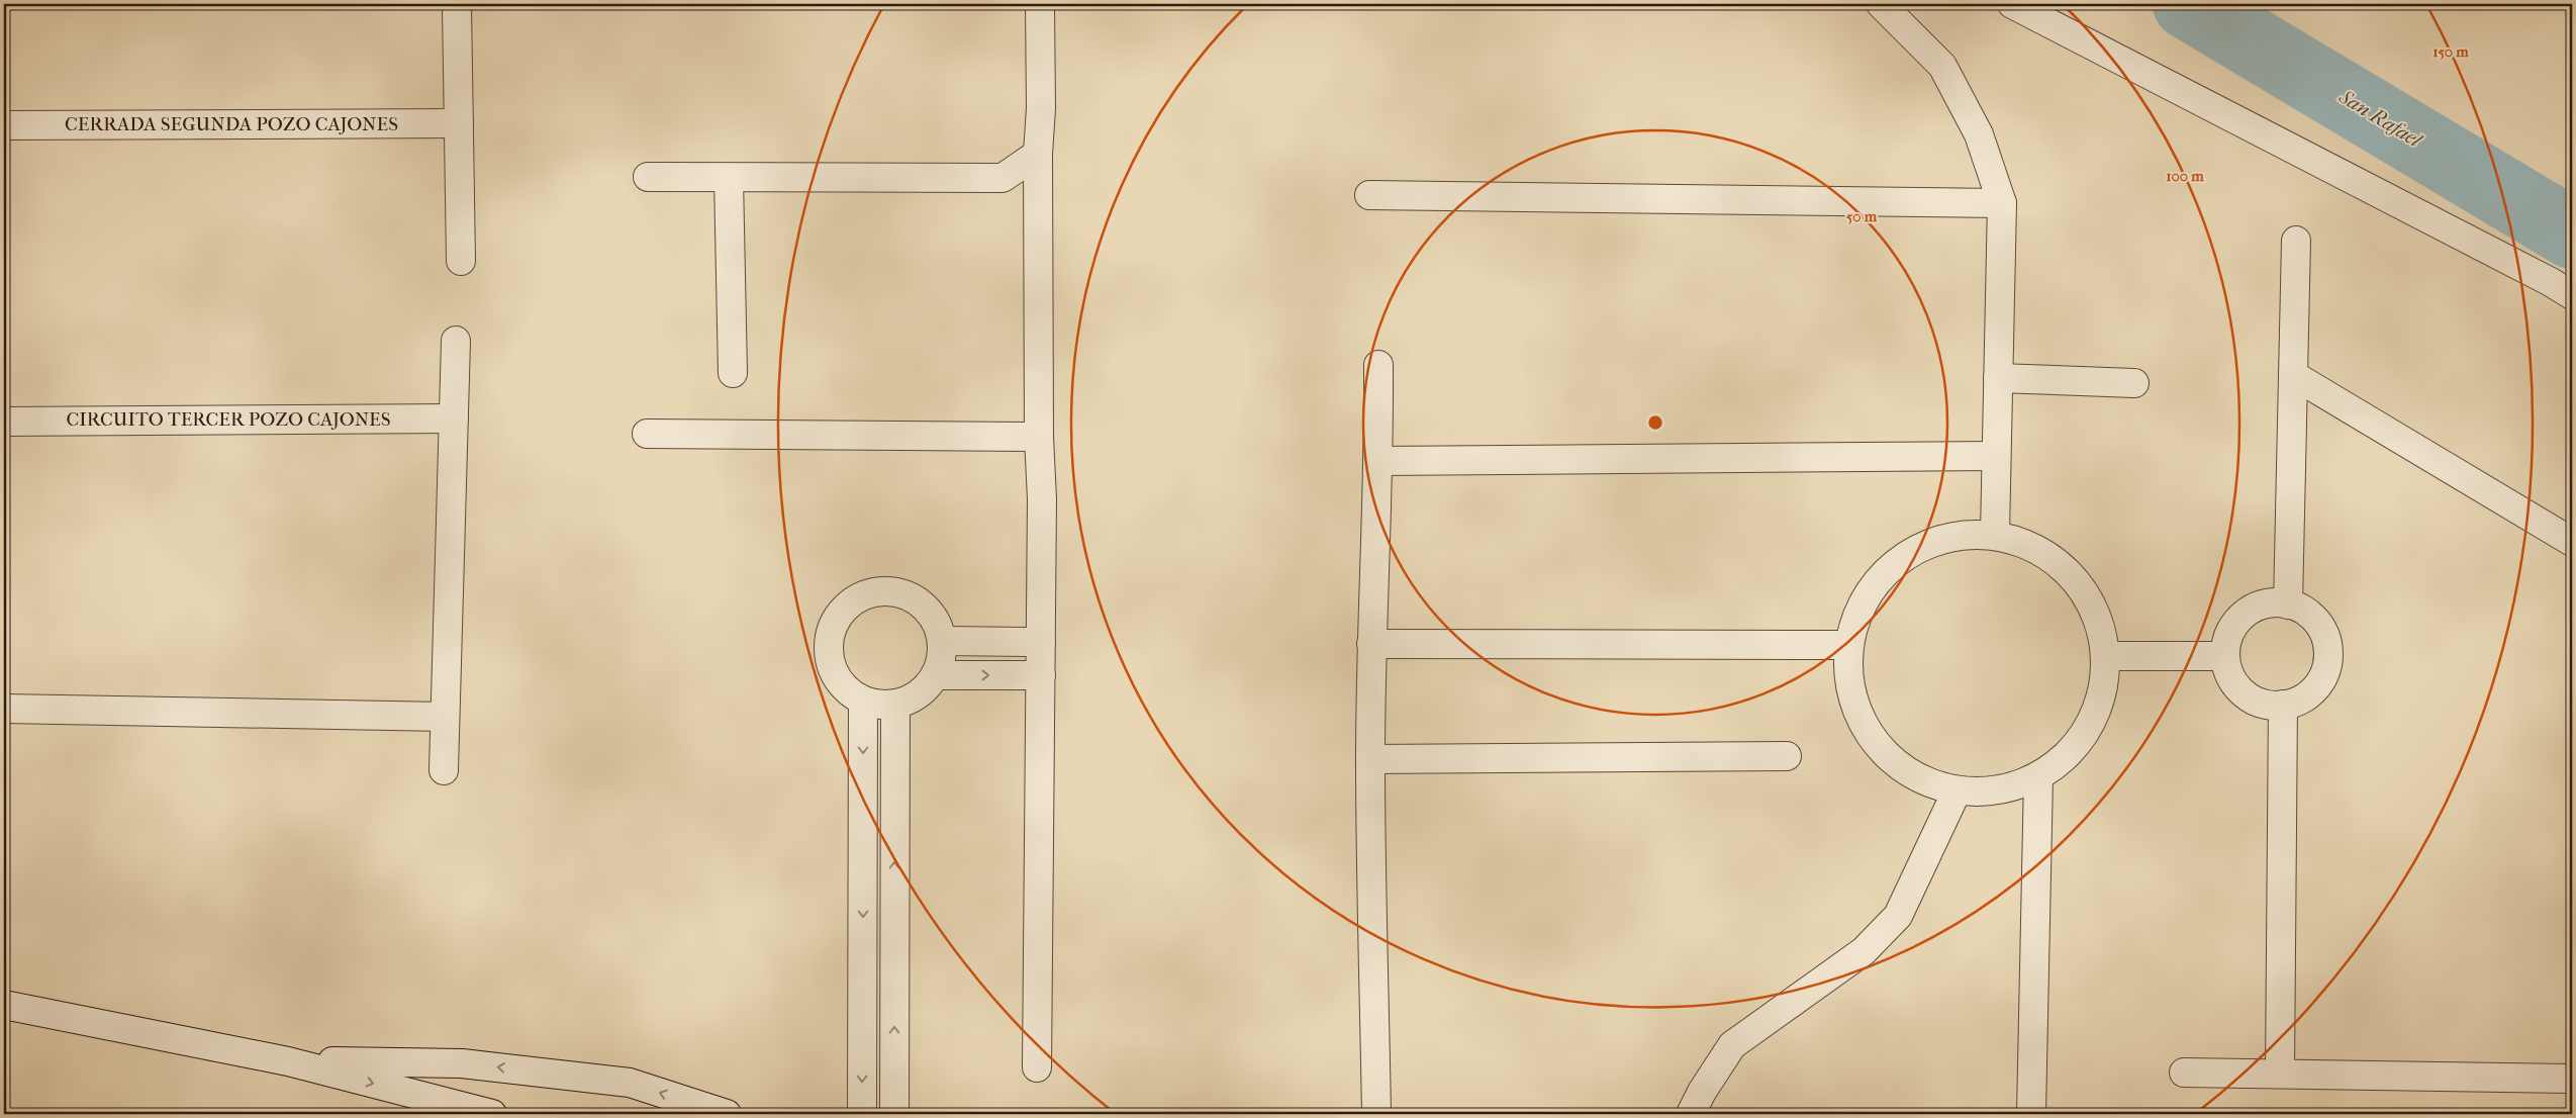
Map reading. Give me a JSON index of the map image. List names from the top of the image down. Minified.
{"streets":{"street":["CERRADA SEGUNDA POZO CAJONES","CIRCUITO TERCER POZO CAJONES"]},"water":["San Rafael"],"rings":["150 m","100 m","50 m"]}
